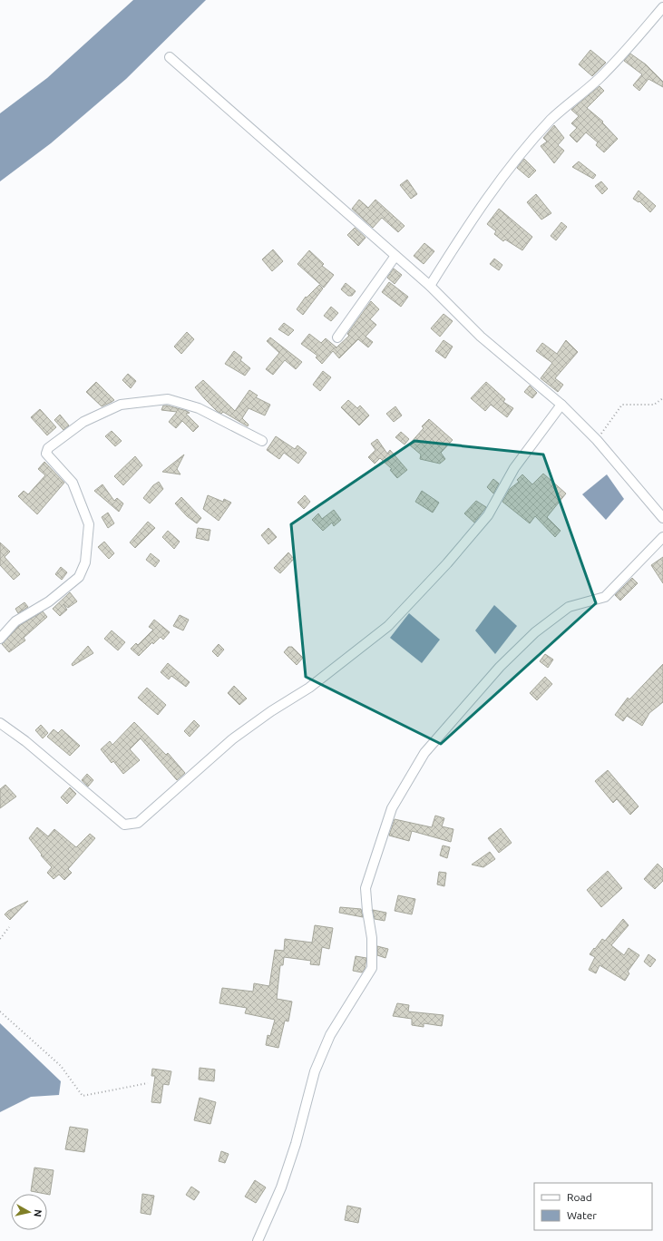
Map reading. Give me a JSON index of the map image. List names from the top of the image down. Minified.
{"legend":["Road","Water"],"north":"right"}
